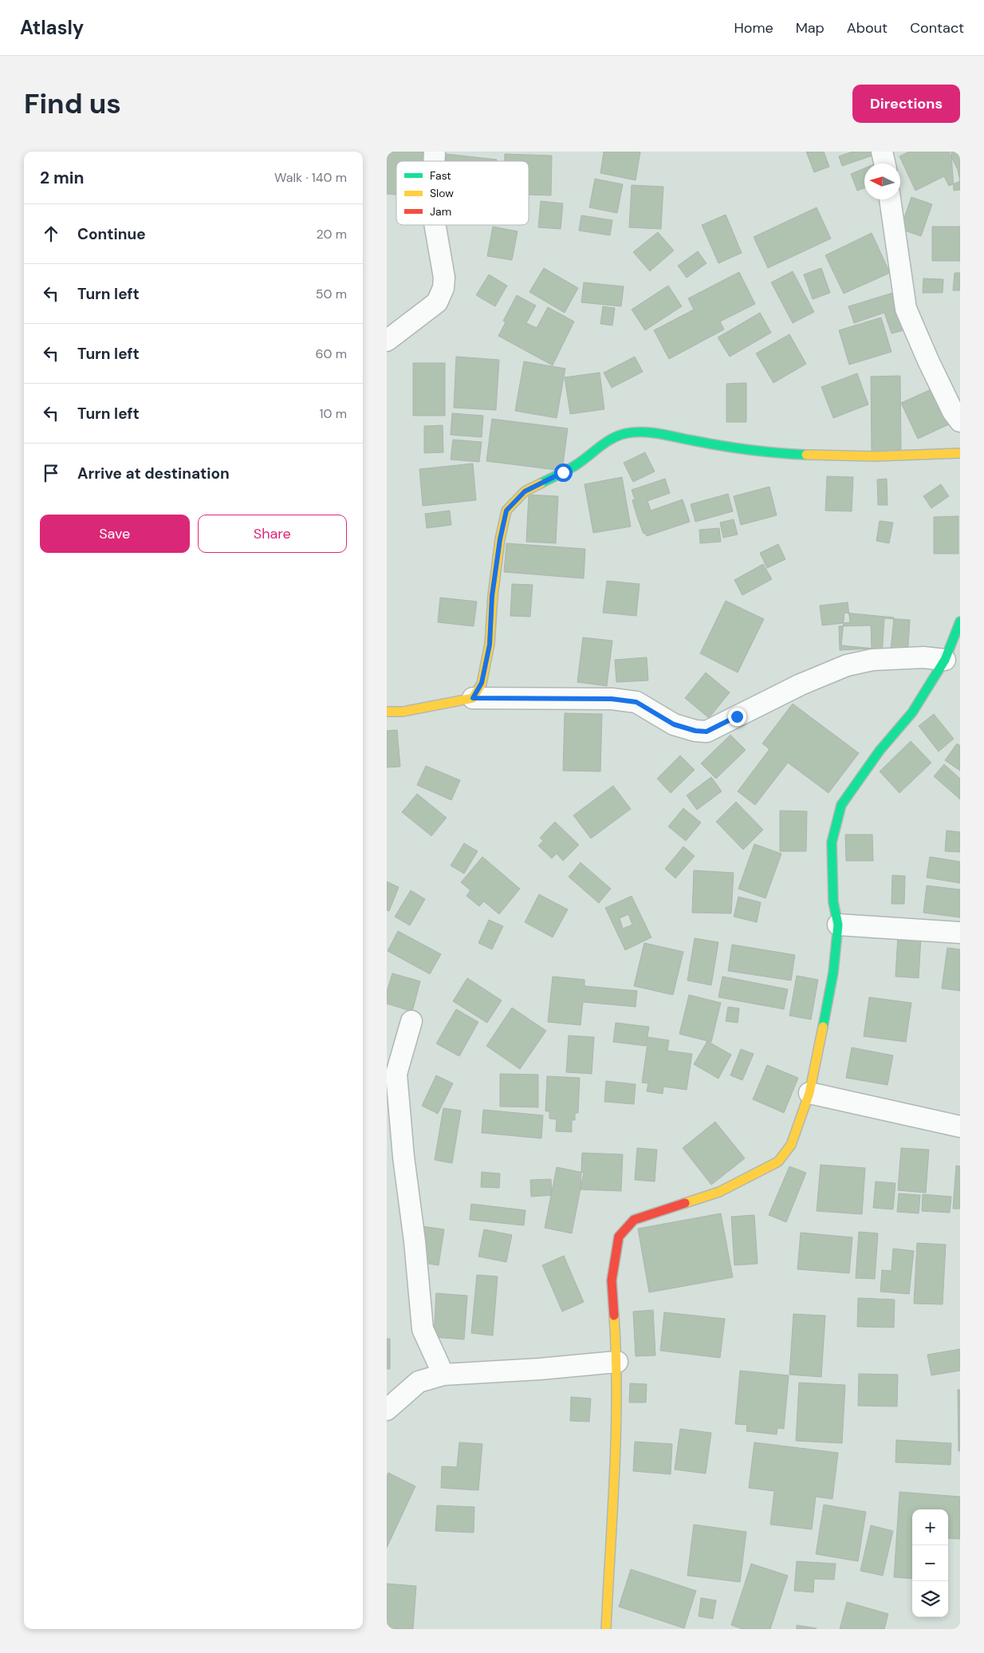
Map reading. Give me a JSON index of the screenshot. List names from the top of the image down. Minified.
{"legend":["Fast","Slow","Jam"],"north":"left","page":{"header":"Atlasly","nav":["Home","Map","About","Contact"],"buttons":["Directions",["Save","Share"]],"title":"Find us","heading":["2 min","Walk · 140 m"],"list":[["Continue","20 m"],["Turn left","50 m"],["Turn left","60 m"],["Turn left","10 m"],"Arrive at destination"],"map_buttons":["+","−"]}}
